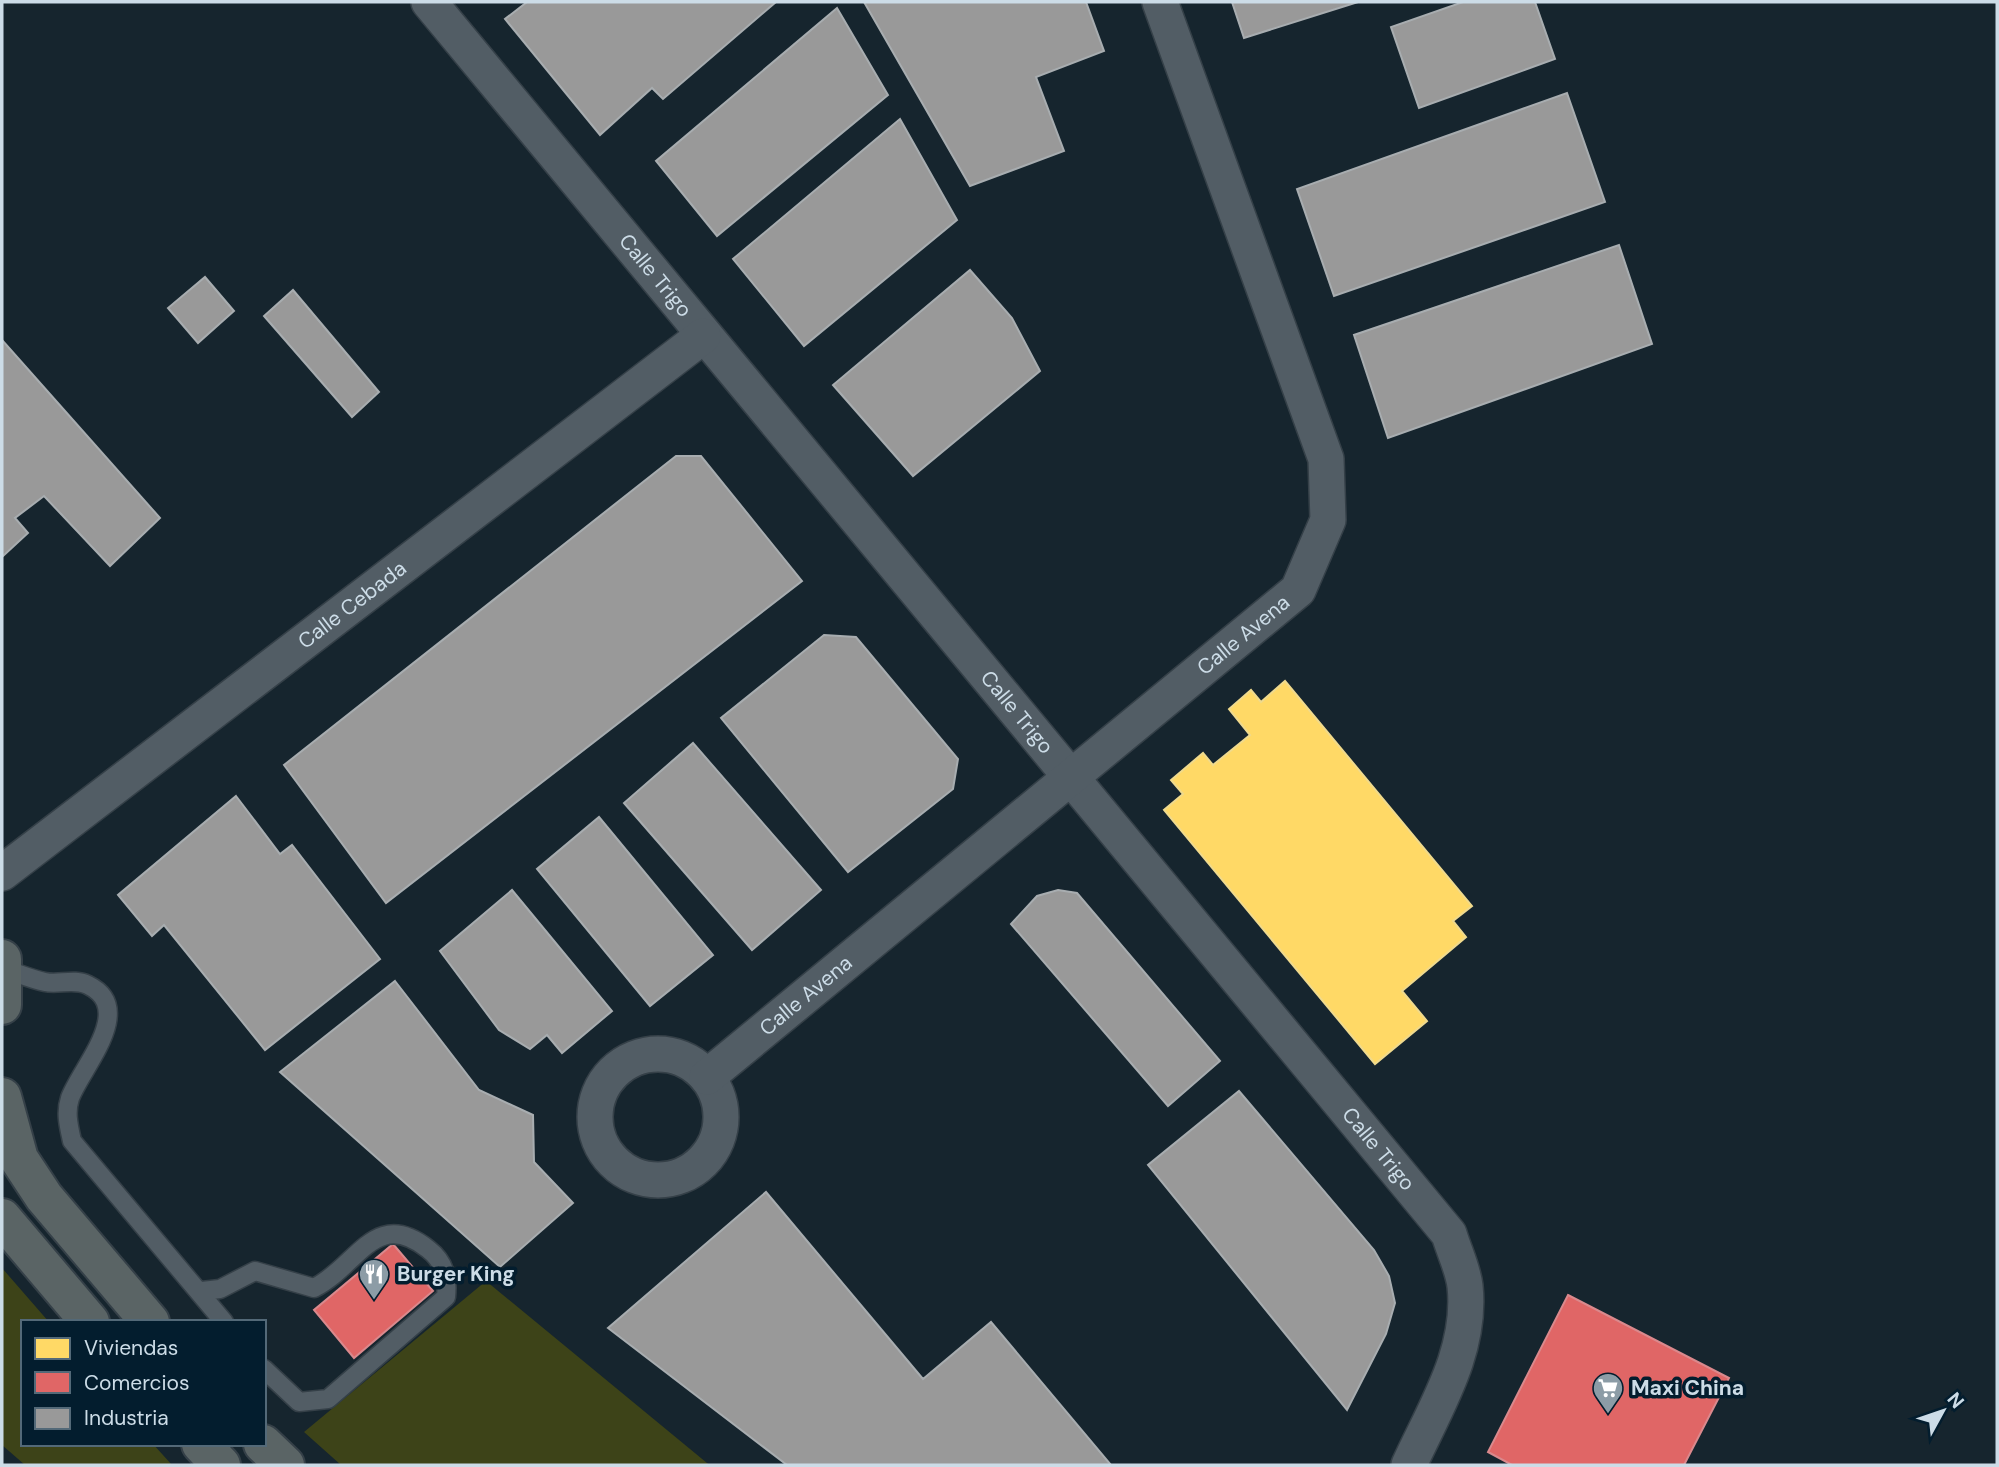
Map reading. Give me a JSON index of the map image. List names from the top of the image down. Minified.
{"streets":{"street":["Calle Trigo","Calle Cebada","Calle Avena"]},"crossings":[["Calle Trigo","Calle Cebada"],["Calle Trigo","Calle Avena"]],"places":{"restaurant":["Burger King"],"supermarket":["Maxi China"]},"legend":["Viviendas","Comercios","Industria"],"north":"top right"}
